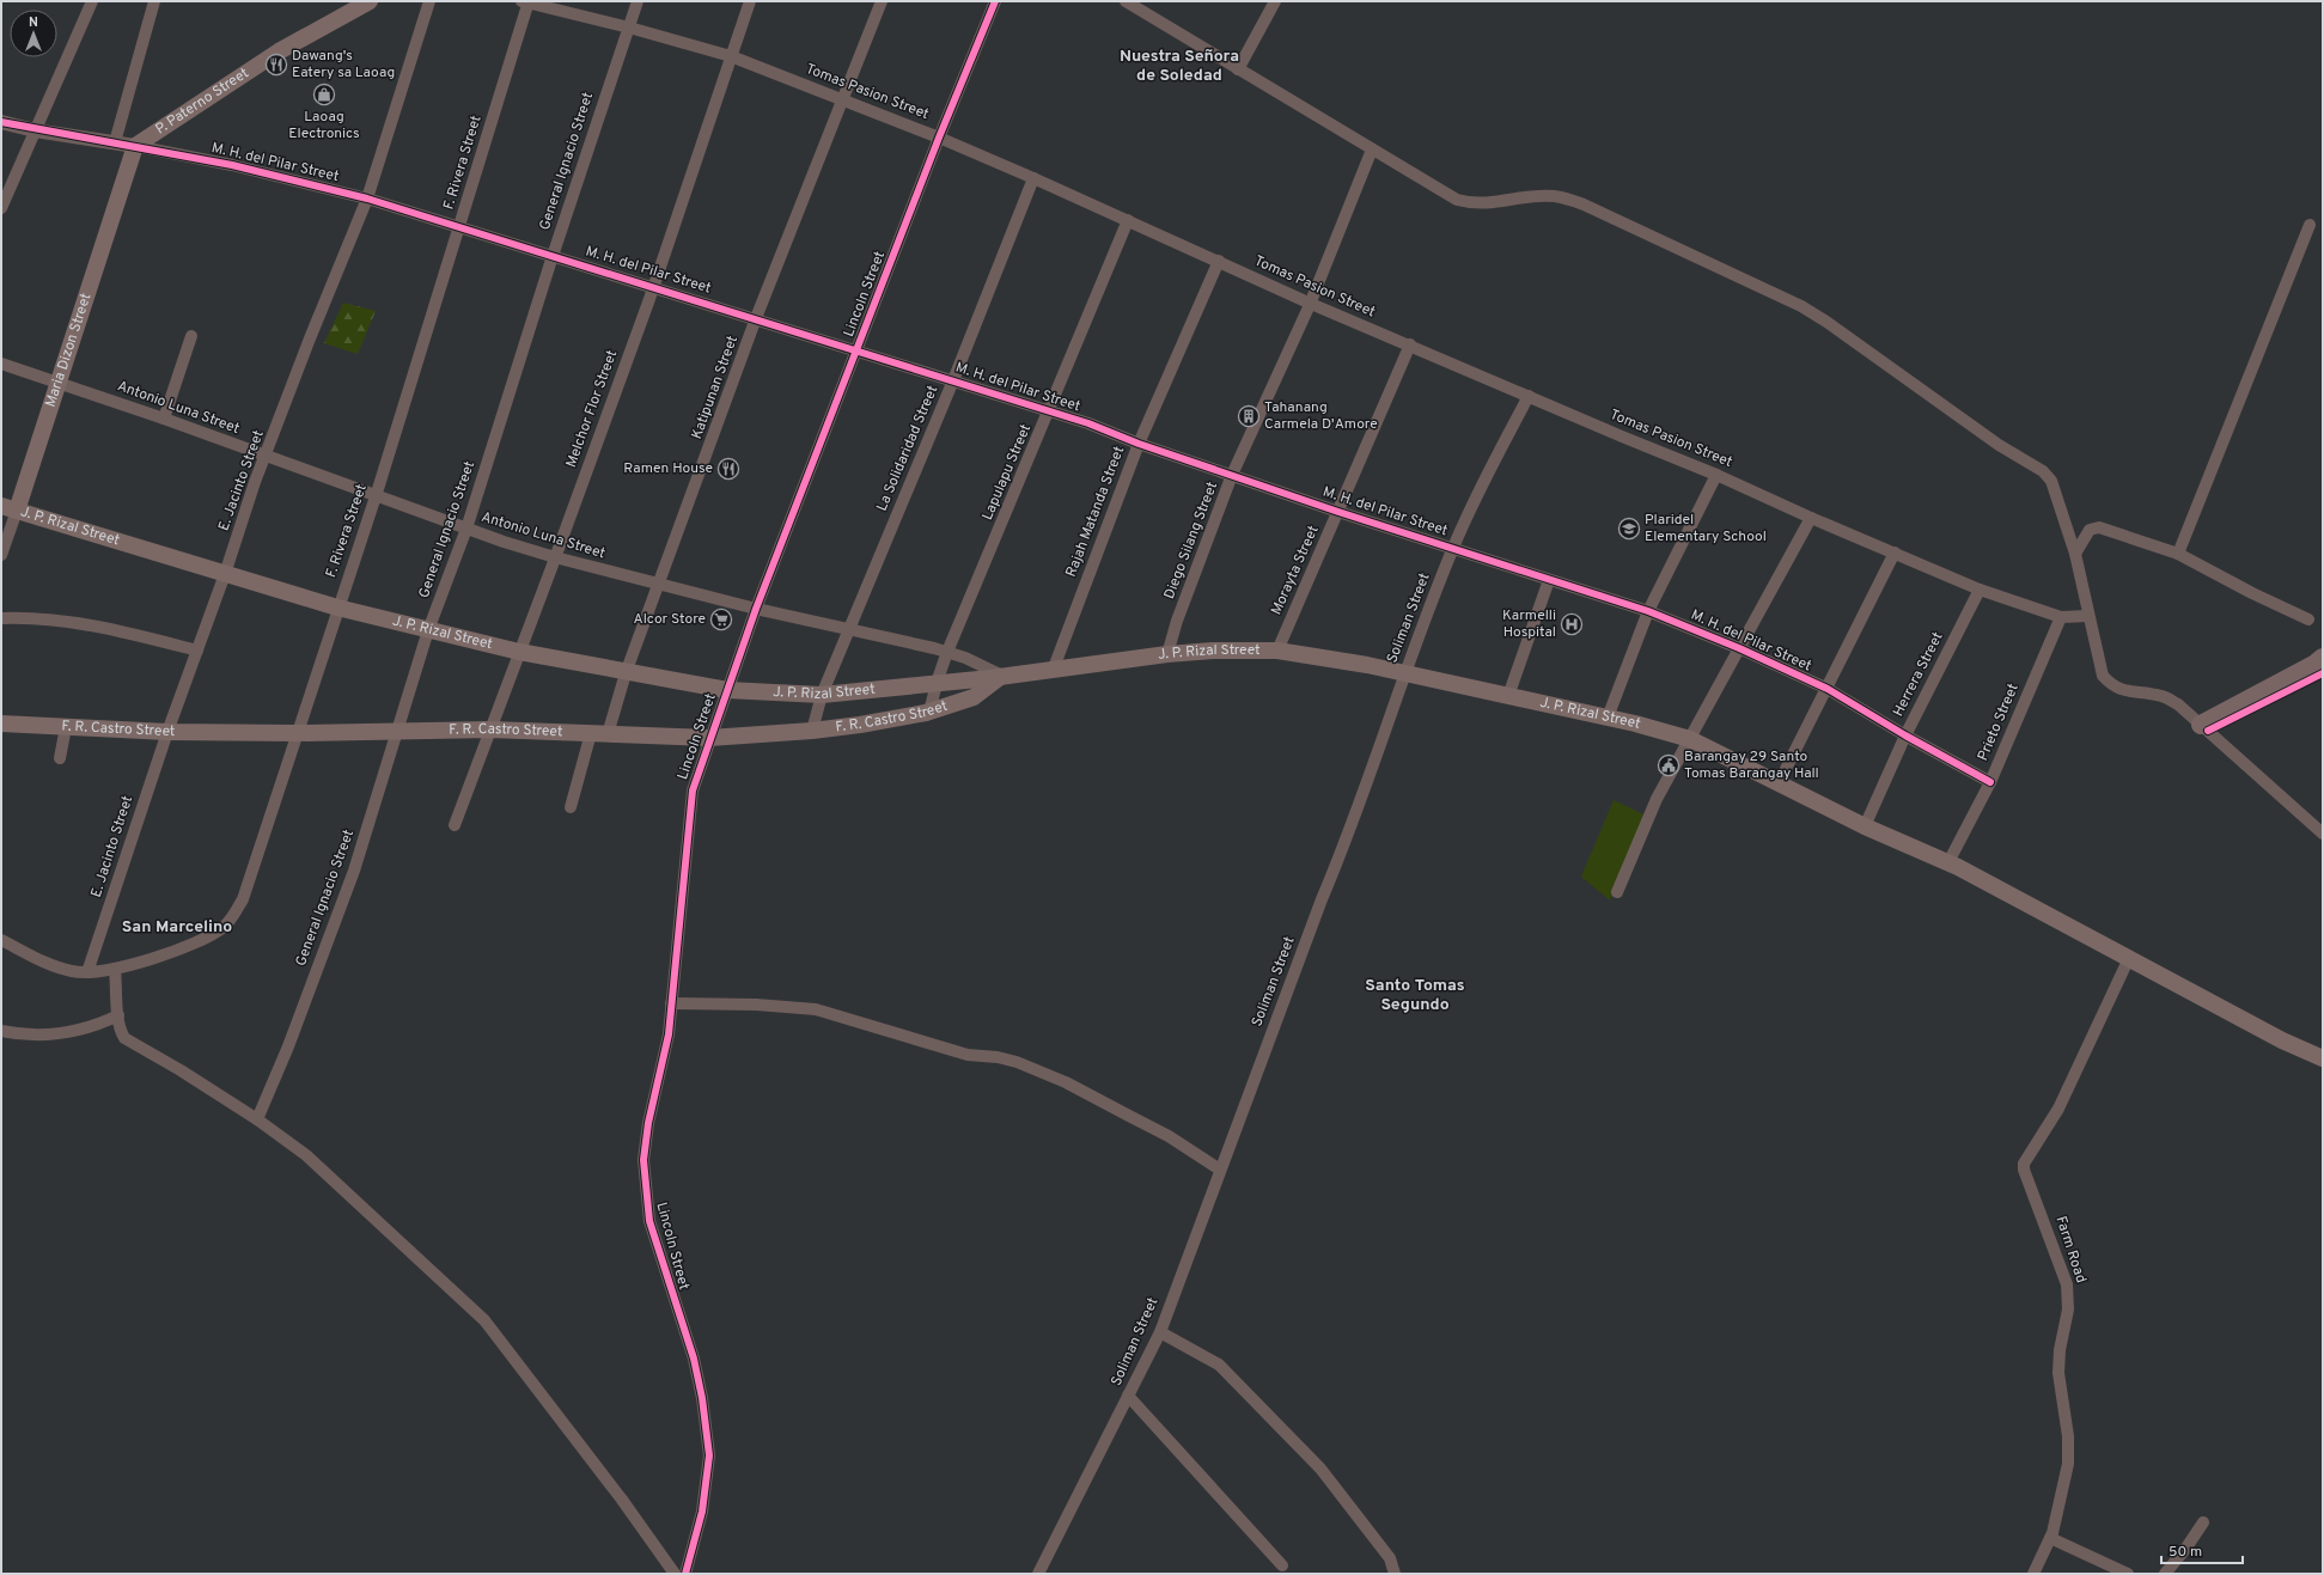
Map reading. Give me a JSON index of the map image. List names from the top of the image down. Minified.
{"streets":{"main road":["P. Paterno Street","Maria Dizon Street","J. P. Rizal Street","F. R. Castro Street"],"street":["Tomas Pasion Street","General Ignacio Street","M. H. del Pilar Street","F. Rivera Street","Lincoln Street","Katipunan Street","Antonio Luna Street","Melchor Flor Street","La Solidaridad Street","Lapulapu Street","E. Jacinto Street","Rajah Matanda Street","Diego Silang Street","Morayta Street","Soliman Street","Herrera Street","Prieto Street","Farm Road"]},"crossings":[["Tomas Pasion Street","General Ignacio Street"],["Tomas Pasion Street","F. Rivera Street"],["Tomas Pasion Street","Lincoln Street"],["Tomas Pasion Street","Katipunan Street"],["Tomas Pasion Street","Melchor Flor Street"],["Tomas Pasion Street","La Solidaridad Street"],["Tomas Pasion Street","Lapulapu Street"],["Tomas Pasion Street","Rajah Matanda Street"],["Tomas Pasion Street","Diego Silang Street"],["Tomas Pasion Street","Morayta Street"],["Tomas Pasion Street","Soliman Street"],["Tomas Pasion Street","Herrera Street"],["Tomas Pasion Street","Prieto Street"],["P. Paterno Street","M. H. del Pilar Street"],["P. Paterno Street","Maria Dizon Street"],["General Ignacio Street","M. H. del Pilar Street"],["General Ignacio Street","Antonio Luna Street"],["General Ignacio Street","J. P. Rizal Street"],["General Ignacio Street","F. R. Castro Street"],["M. H. del Pilar Street","F. Rivera Street"],["M. H. del Pilar Street","Lincoln Street"],["M. H. del Pilar Street","Maria Dizon Street"],["M. H. del Pilar Street","Katipunan Street"],["M. H. del Pilar Street","Melchor Flor Street"],["M. H. del Pilar Street","La Solidaridad Street"],["M. H. del Pilar Street","Lapulapu Street"],["M. H. del Pilar Street","E. Jacinto Street"],["M. H. del Pilar Street","Rajah Matanda Street"],["M. H. del Pilar Street","Diego Silang Street"],["M. H. del Pilar Street","Morayta Street"],["M. H. del Pilar Street","Soliman Street"],["M. H. del Pilar Street","Herrera Street"],["M. H. del Pilar Street","Prieto Street"],["F. Rivera Street","Antonio Luna Street"],["F. Rivera Street","E. Jacinto Street"],["F. Rivera Street","J. P. Rizal Street"],["F. Rivera Street","F. R. Castro Street"],["Lincoln Street","Antonio Luna Street"],["Lincoln Street","J. P. Rizal Street"],["Lincoln Street","F. R. Castro Street"],["Maria Dizon Street","Antonio Luna Street"],["Maria Dizon Street","J. P. Rizal Street"],["Katipunan Street","Antonio Luna Street"],["Katipunan Street","J. P. Rizal Street"],["Katipunan Street","F. R. Castro Street"],["Antonio Luna Street","Melchor Flor Street"],["Antonio Luna Street","La Solidaridad Street"],["Antonio Luna Street","Lapulapu Street"],["Antonio Luna Street","E. Jacinto Street"],["Antonio Luna Street","J. P. Rizal Street"],["Antonio Luna Street","F. R. Castro Street"],["Melchor Flor Street","J. P. Rizal Street"],["Melchor Flor Street","F. R. Castro Street"],["La Solidaridad Street","J. P. Rizal Street"],["La Solidaridad Street","F. R. Castro Street"],["Lapulapu Street","J. P. Rizal Street"],["Lapulapu Street","F. R. Castro Street"],["E. Jacinto Street","J. P. Rizal Street"],["E. Jacinto Street","F. R. Castro Street"],["Rajah Matanda Street","J. P. Rizal Street"],["J. P. Rizal Street","Diego Silang Street"],["J. P. Rizal Street","Morayta Street"],["J. P. Rizal Street","Soliman Street"],["J. P. Rizal Street","Herrera Street"],["J. P. Rizal Street","F. R. Castro Street"],["J. P. Rizal Street","Prieto Street"],["J. P. Rizal Street","Farm Road"]],"districts":["Nuestra Señora de Soledad","San Marcelino","Santo Tomas Segundo"],"places":{"restaurant":["Dawang's Eatery sa Laoag","Ramen House"],"shop":["Laoag Electronics"],"building":["Tahanang Carmela D'Amore"],"school or university":["Plaridel Elementary School"],"supermarket":["Alcor Store"],"hospital":["Karmelli Hospital"],"public building":["Barangay 29 Santo Tomas Barangay Hall"]},"scale_bar":"50 m","north":"top"}
